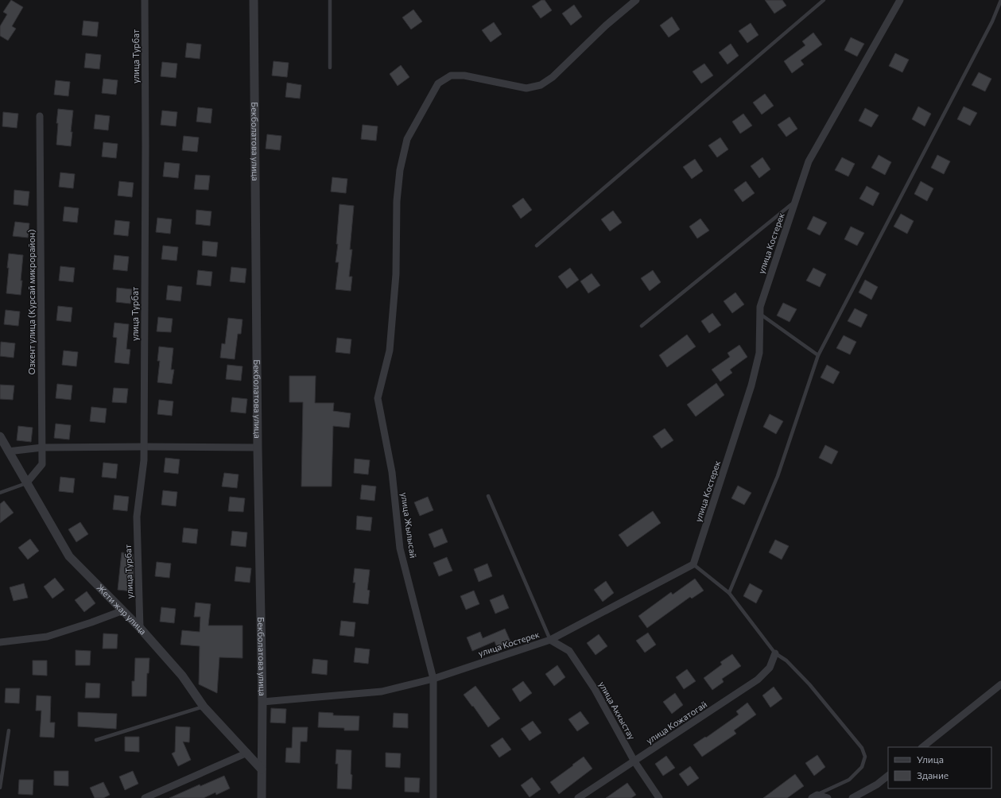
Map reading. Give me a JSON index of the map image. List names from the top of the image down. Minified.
{"streets":{"street":["улица Турбат","Бекболатова улица","улица Костерек","Озкент улица (Курсай микрорайон)","улица Жылысай","Жети жар улица","улица Аккыстау","улица Кожатогай"]},"crossings":[["улица Турбат","Жети жар улица"],["Бекболатова улица","улица Костерек"],["Бекболатова улица","Жети жар улица"],["улица Костерек","улица Жылысай"],["улица Костерек","улица Аккыстау"],["Озкент улица (Курсай микрорайон)","Жети жар улица"],["улица Аккыстау","улица Кожатогай"]],"legend":["Улица","Здание"]}
